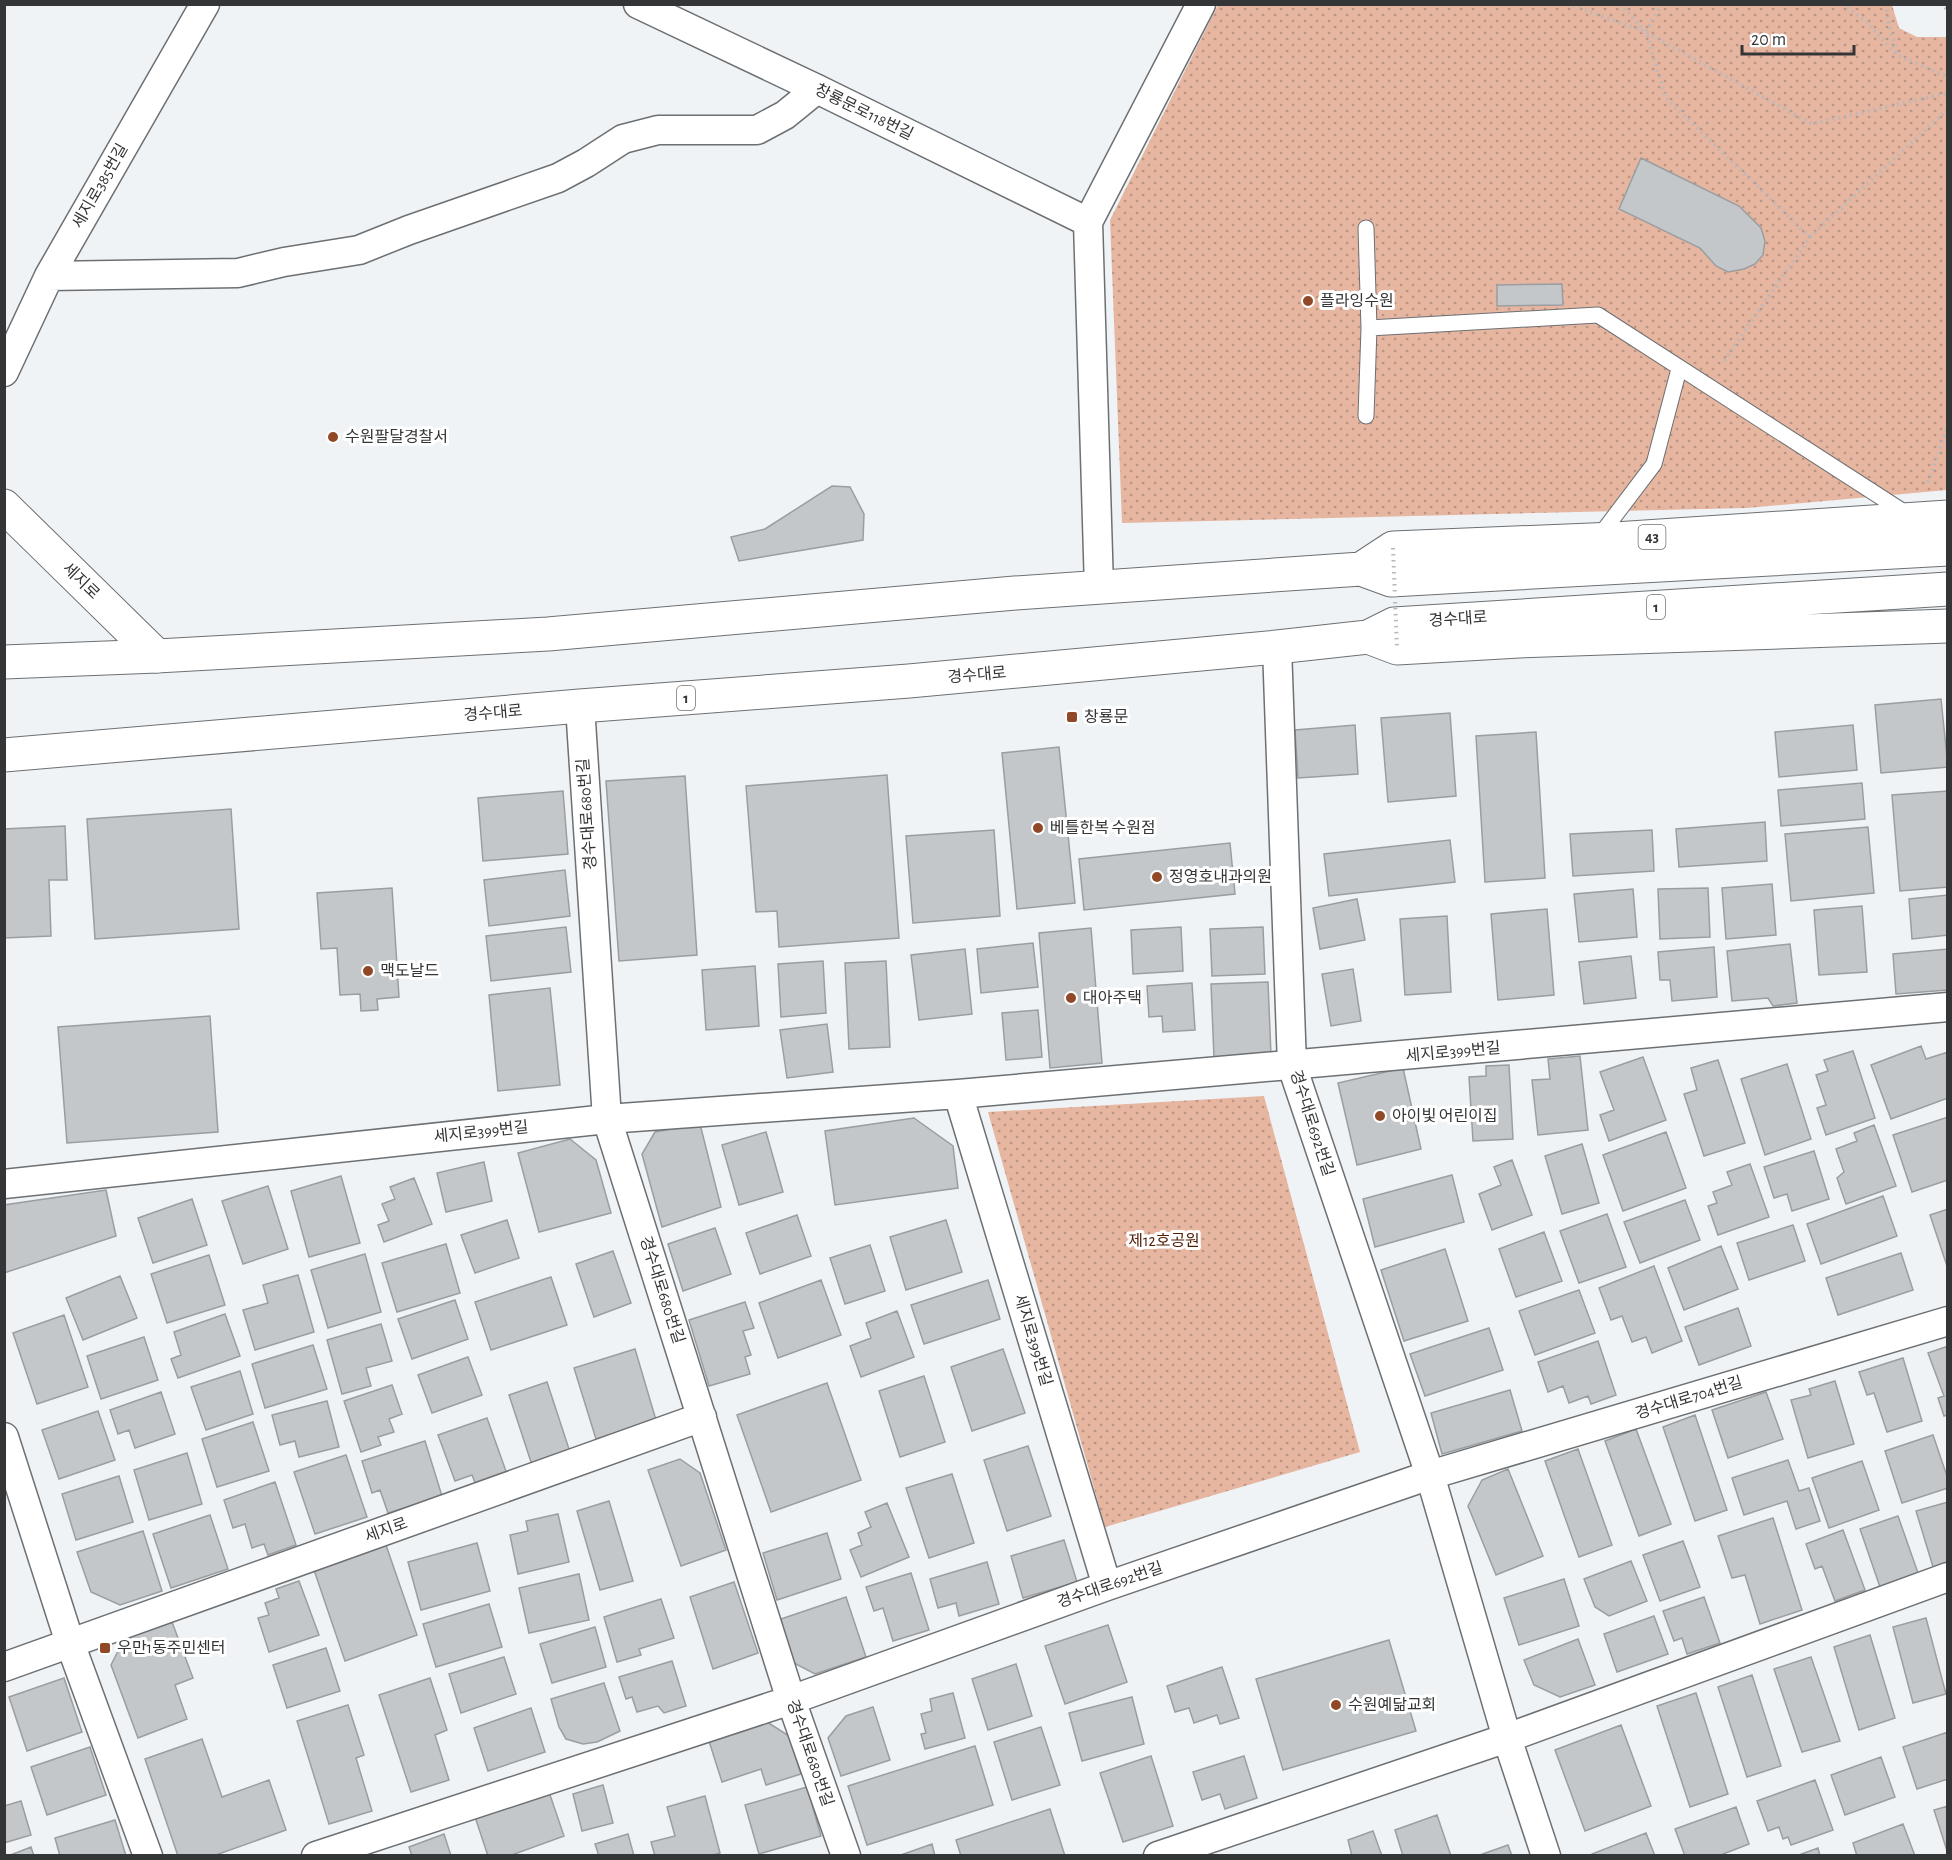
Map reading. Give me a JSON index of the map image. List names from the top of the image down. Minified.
{"streets":{"main road":["43","세지로","1","경수대로"],"street":["창룡문로118번길","세지로385번길","경수대로680번길","세지로399번길","경수대로692번길","경수대로704번길"]},"crossings":[["세지로","경수대로680번길"],["경수대로","경수대로680번길"],["경수대로","경수대로692번길"],["경수대로680번길","세지로399번길"],["경수대로680번길","경수대로692번길"],["세지로399번길","경수대로692번길"],["경수대로692번길","경수대로704번길"]],"parks":["제12호공원"],"places":{"other":["플라잉수원","수원팔달경찰서","베틀한복 수원점","정영호내과의원","맥도날드","대아주택","아이빛 어린이집","수원예닮교회"],"transit":["창룡문","우만1동주민센터"]},"scale_bar":"20 m"}
